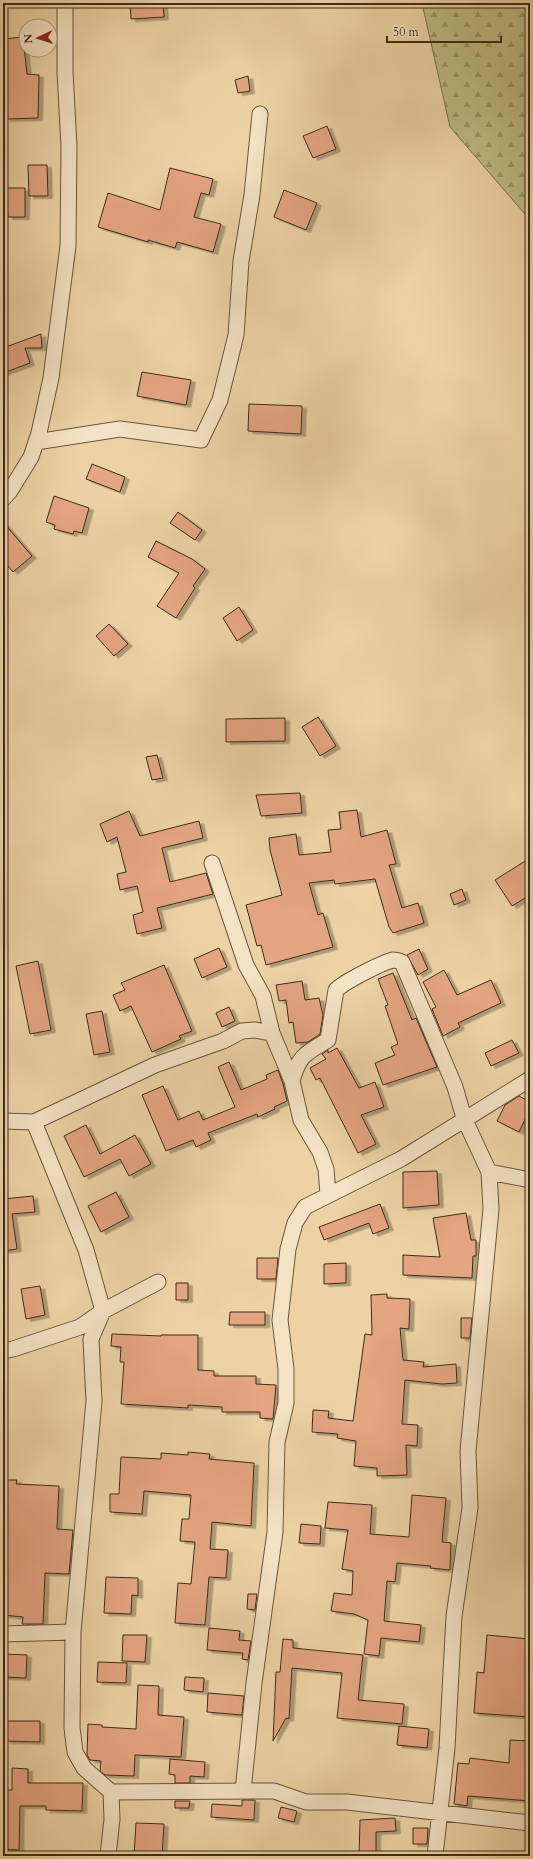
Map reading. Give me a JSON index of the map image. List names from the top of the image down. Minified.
{"scale_bar":"50 m","north":"left"}
